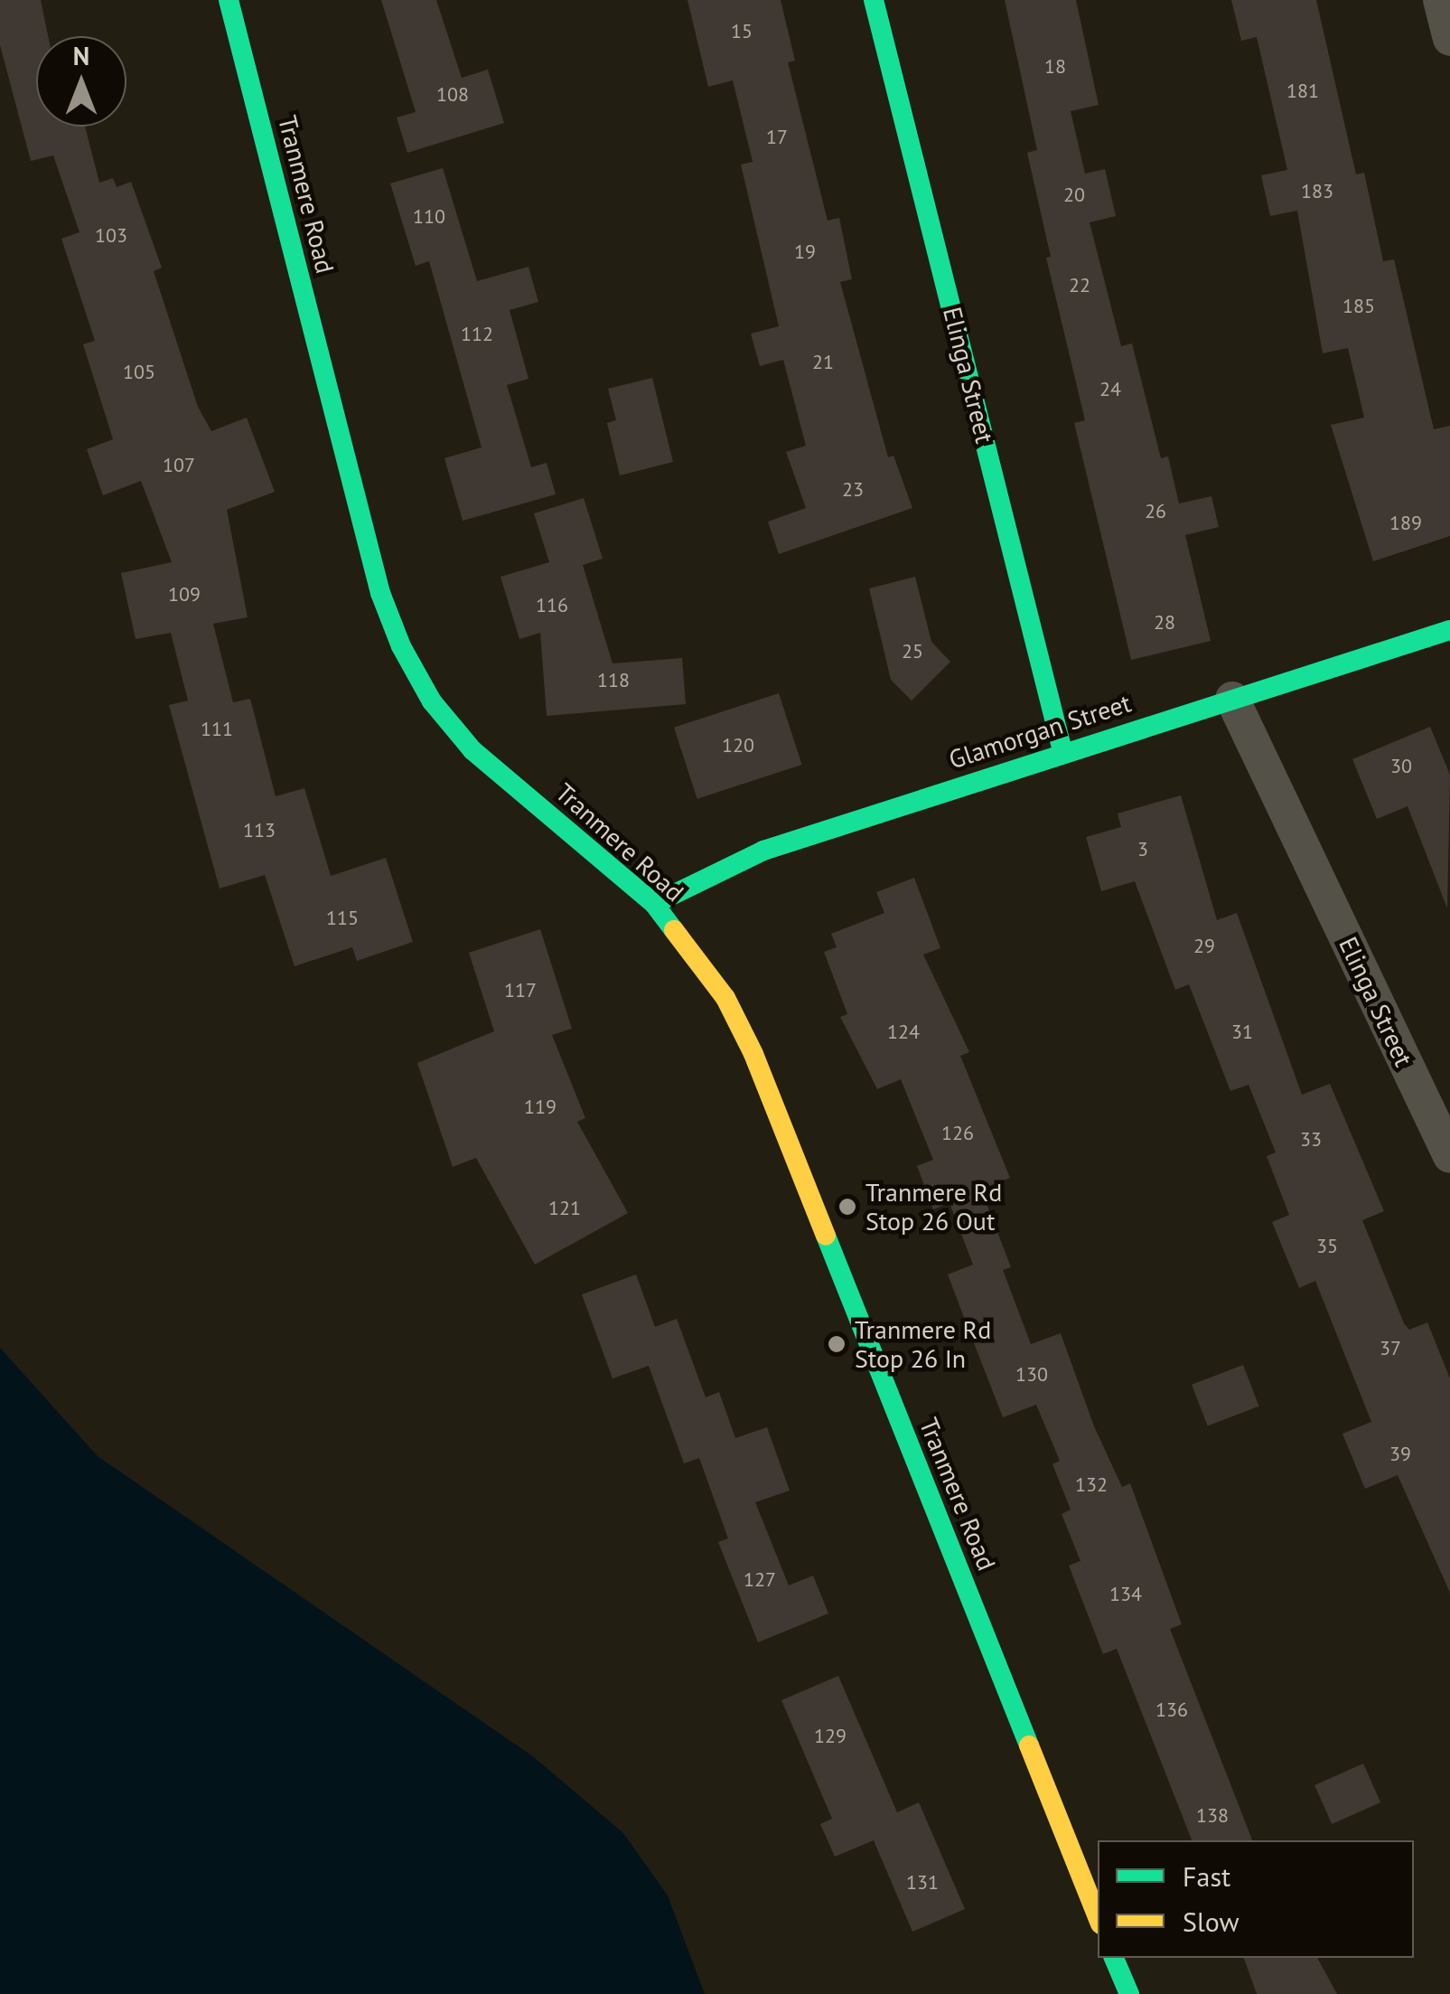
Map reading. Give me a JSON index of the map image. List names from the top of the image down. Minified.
{"streets":{"street":["Tranmere Road","Elinga Street","Glamorgan Street"]},"crossings":[["Tranmere Road","Glamorgan Street"],["Elinga Street","Glamorgan Street"]],"places":["Tranmere Rd Stop 26 Out","Tranmere Rd Stop 26 In"],"house_numbers":["15","18","181","108","17","183","20","110","103","19","22","185","112","21","105","24","107","23","26","189","109","116","28","25","118","111","120","30","113","3","115","29","117","124","31","119","126","33","121","35","37","130","39","132","127","134","136","129","138","131"],"legend":["Fast","Slow"],"north":"top"}
